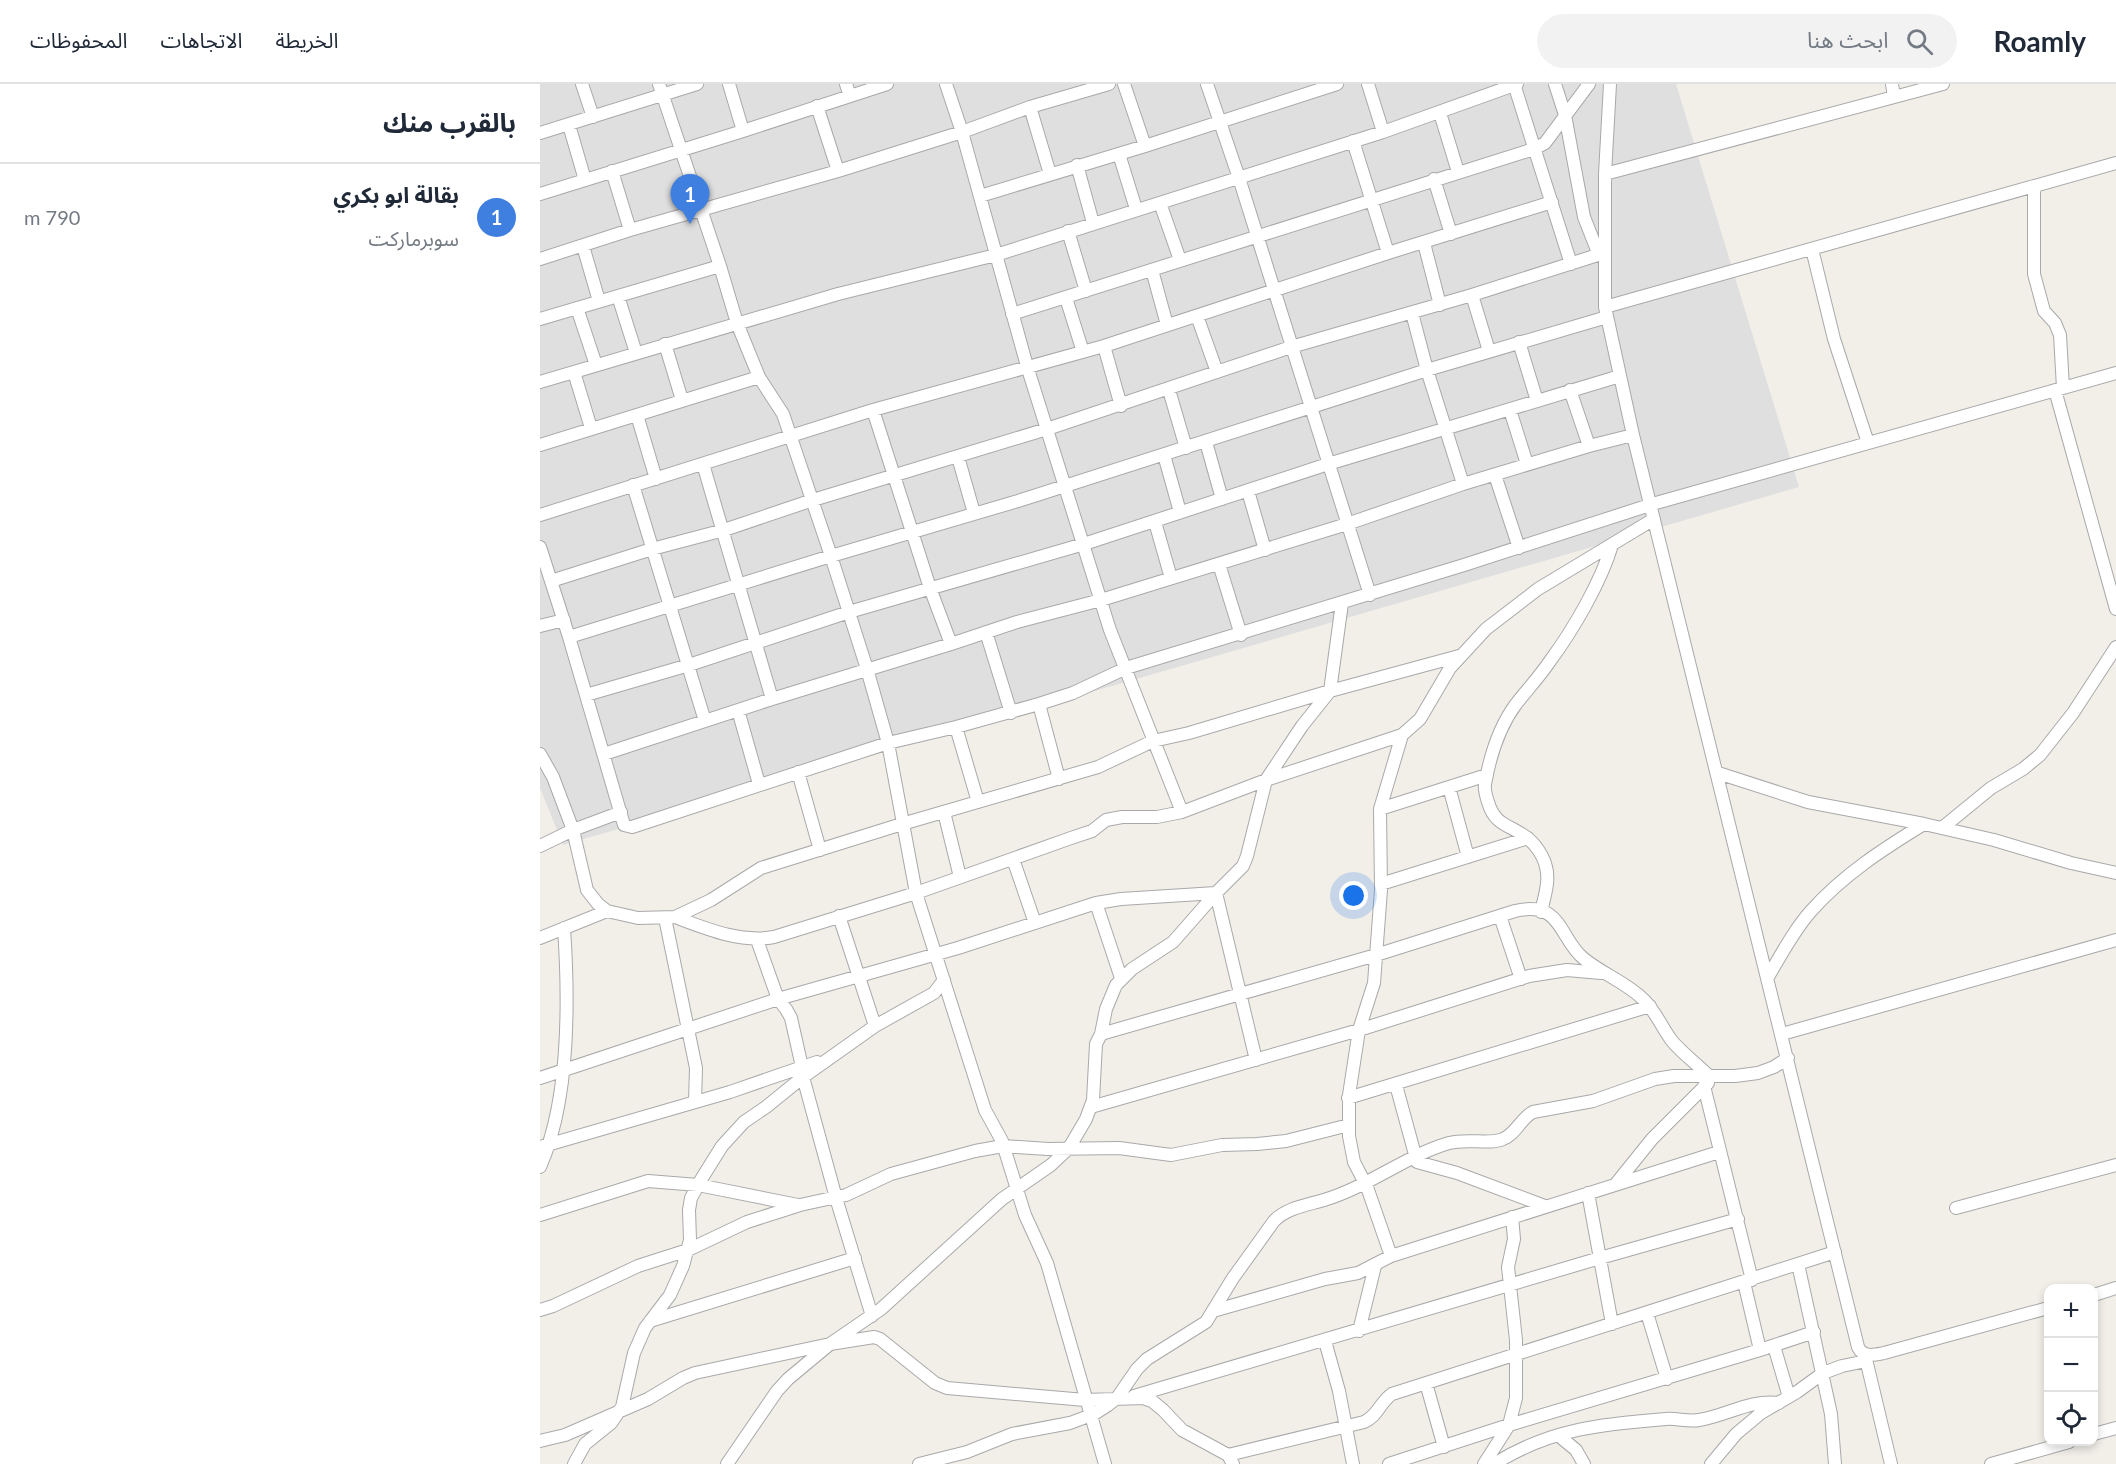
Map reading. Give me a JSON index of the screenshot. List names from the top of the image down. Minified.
{"page":{"header":"Roamly","search":"ابحث هنا","nav":["الخريطة","الاتجاهات","المحفوظات"],"heading":"بالقرب منك","list":[{"mark":"1","name":"بقالة ابو بكري","note":"سوبرماركت","value":"790 m"}],"pins":"1","map_buttons":["+","−"]}}
